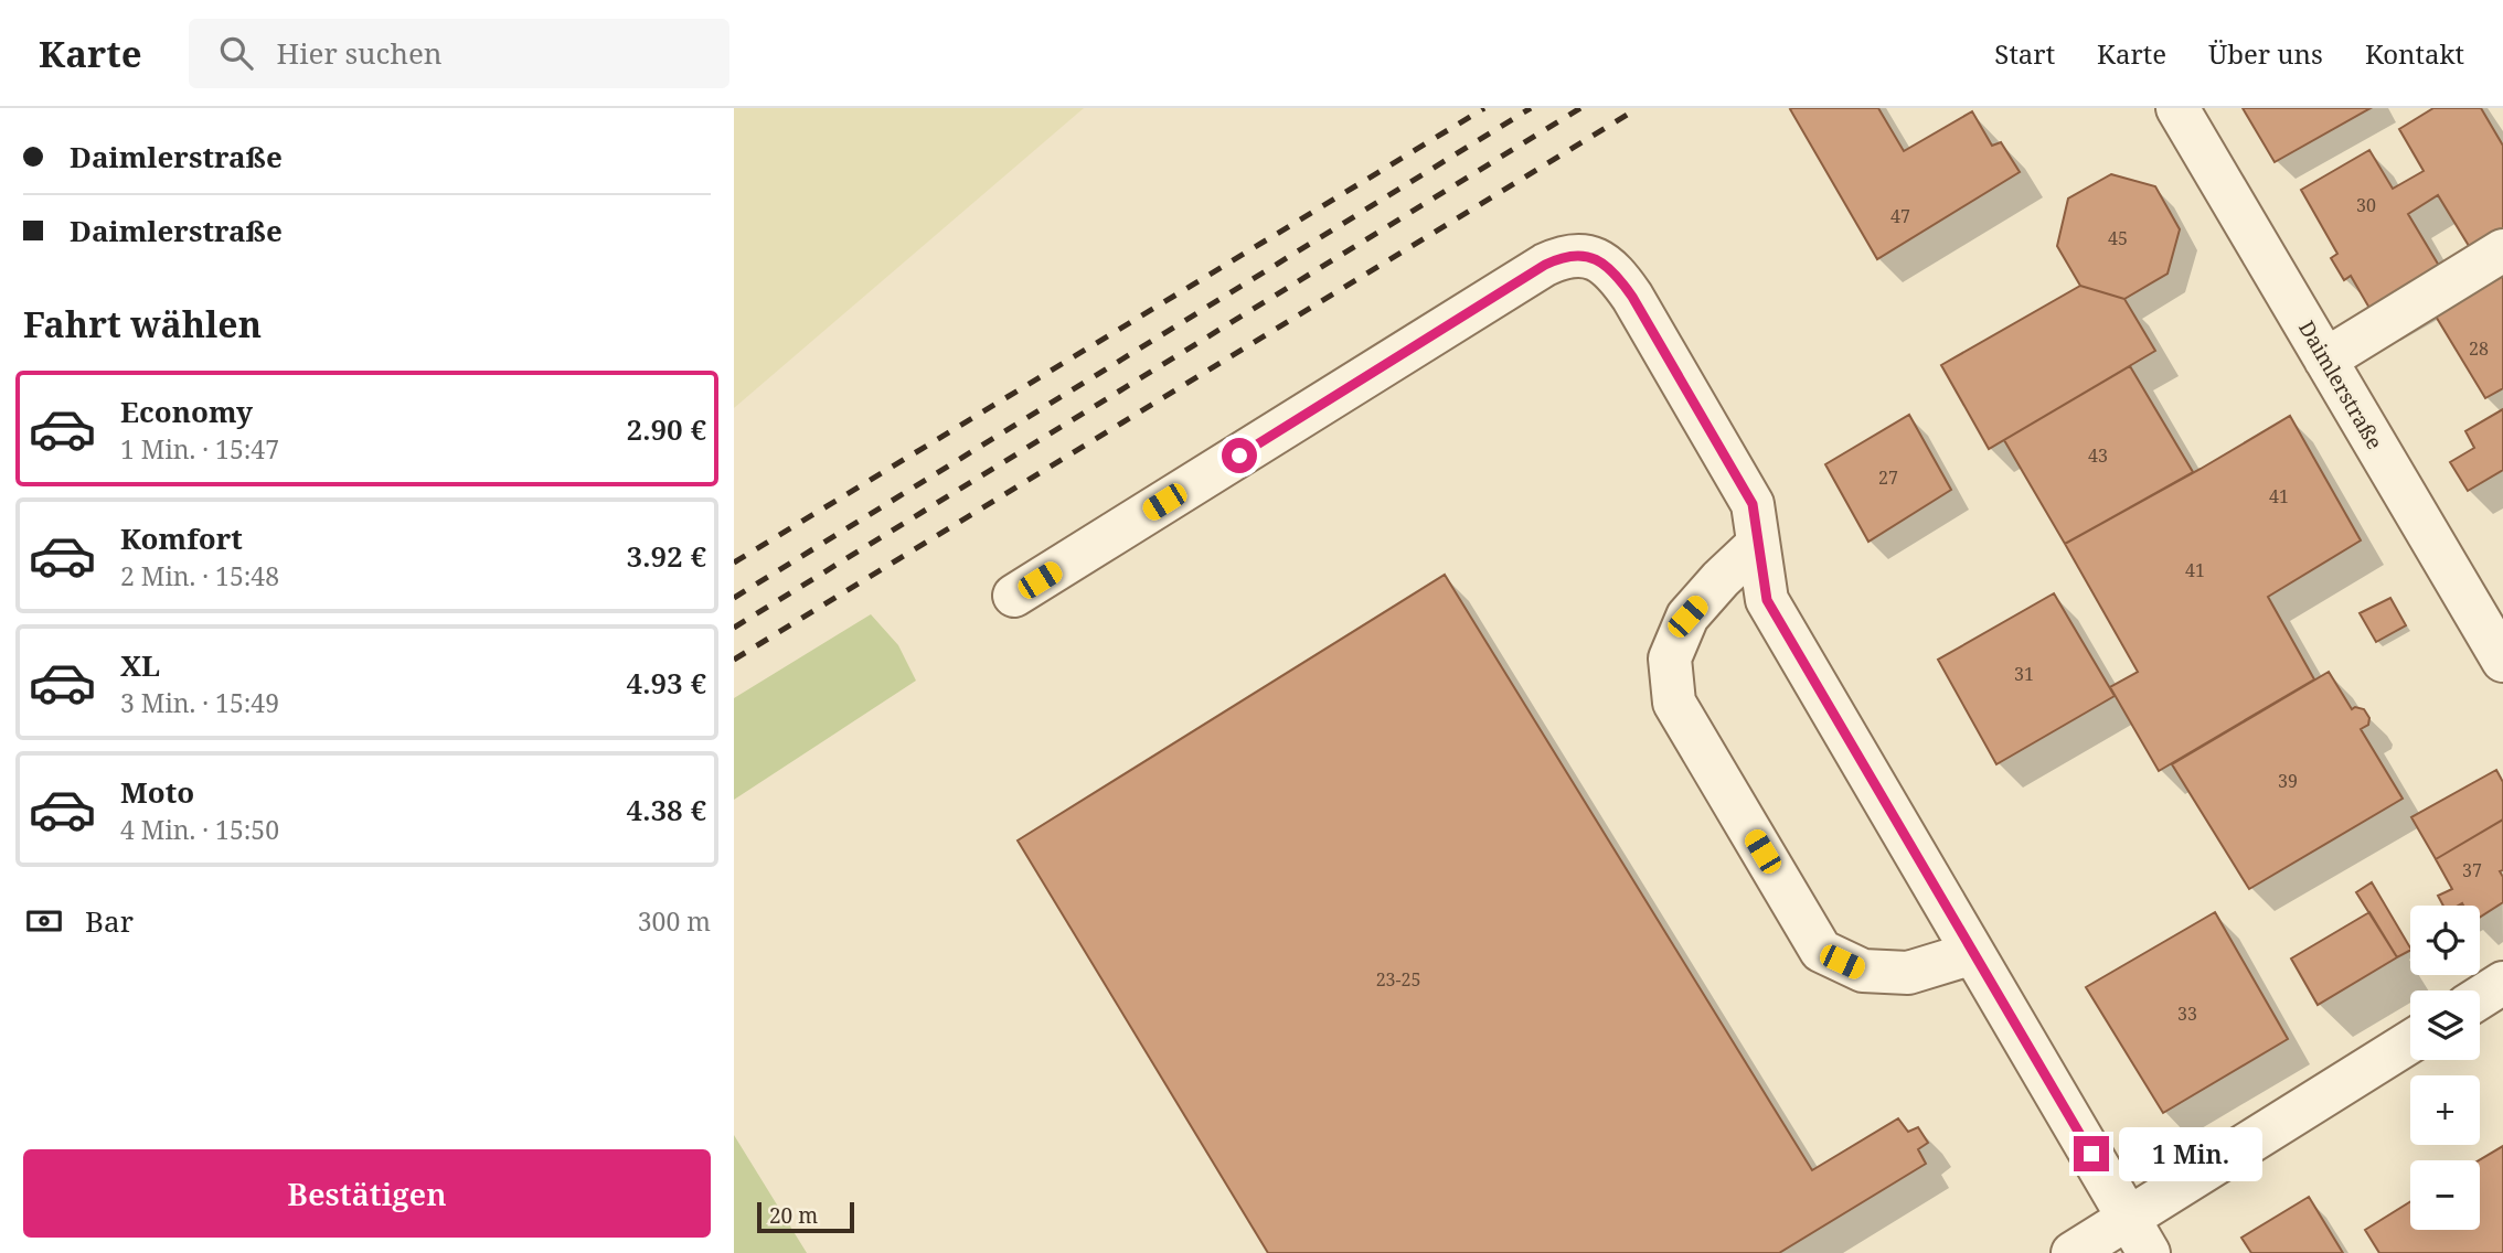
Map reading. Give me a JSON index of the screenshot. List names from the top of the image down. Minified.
{"streets":{"street":["Daimlerstraße"]},"house_numbers":["30","47","45","28","43","27","41","41","31","39","37","23-25","33"],"scale_bar":"20 m","page":{"header":"Karte","search":"Hier suchen","nav":["Start","Karte","Über uns","Kontakt"],"banner":["Daimlerstraße","Daimlerstraße"],"heading":"Fahrt wählen","list":[{"name":"Economy","note":"1 Min. · 15:47","value":"2.90 €"},{"name":"Komfort","note":"2 Min. · 15:48","value":"3.92 €"},{"name":"XL","note":"3 Min. · 15:49","value":"4.93 €"},{"name":"Moto","note":"4 Min. · 15:50","value":"4.38 €"}],"pay":["Bar","300 m"],"map_buttons":["+","−"],"bubble":"1 Min.","buttons":"Bestätigen","scale":"20 m"}}
